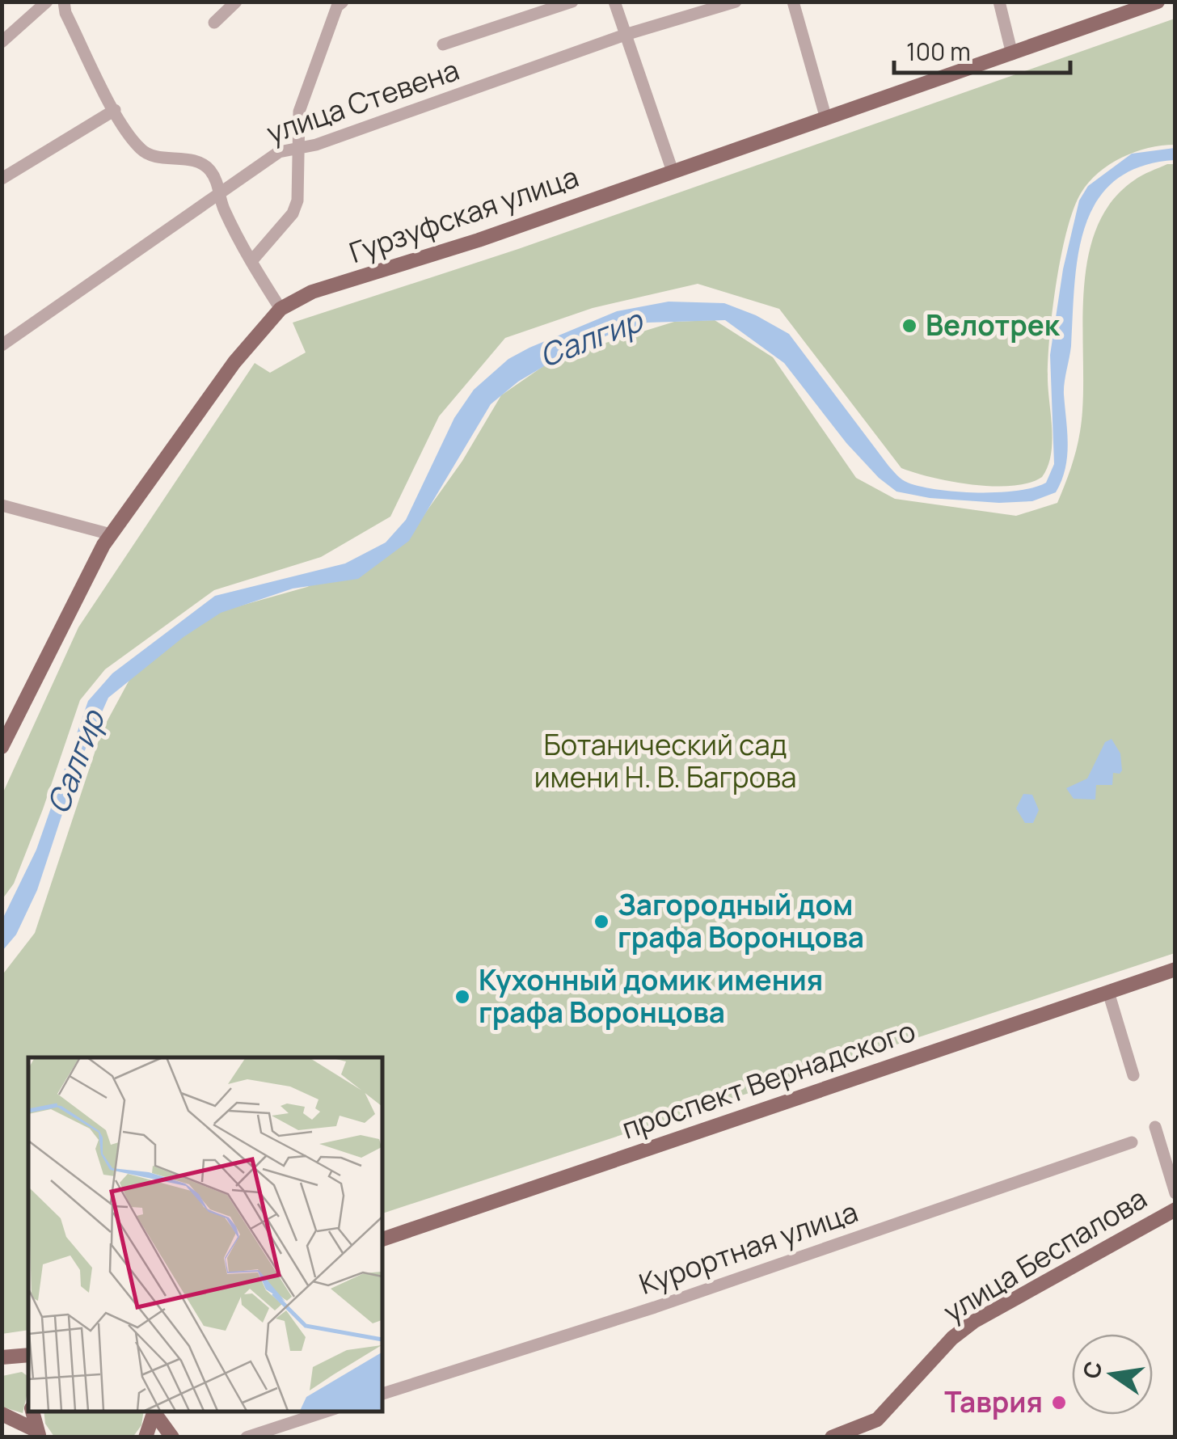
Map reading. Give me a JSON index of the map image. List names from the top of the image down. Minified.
{"streets":{"main road":["Гурзуфская улица","проспект Вернадского","улица Беспалова"],"street":["улица Стевена","Курортная улица"]},"water":["Салгир"],"parks":["Ботанический сад имени Н. В. Багрова"],"places":["Велотрек","Загородный дом графа Воронцова","Кухонный домик имения графа Воронцова","Таврия"],"scale_bar":"100 m","north":"left"}
